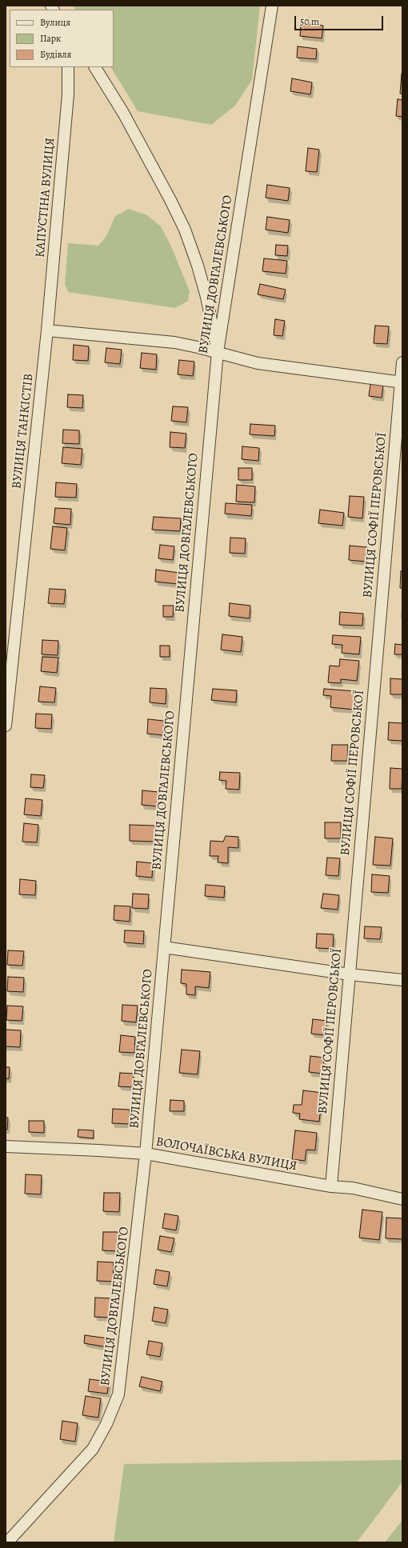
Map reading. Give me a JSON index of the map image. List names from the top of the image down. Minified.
{"streets":{"street":["КАПУСТІНА ВУЛИЦЯ","ВУЛИЦЯ ДОВГАЛЕВСЬКОГО","ВУЛИЦЯ ТАНКІСТІВ","ВУЛИЦЯ СОФІЇ ПЕРОВСЬКОЇ","ВОЛОЧАЇВСЬКА ВУЛИЦЯ"]},"crossings":[["КАПУСТІНА ВУЛИЦЯ","ВУЛИЦЯ ТАНКІСТІВ"],["ВУЛИЦЯ ДОВГАЛЕВСЬКОГО","ВОЛОЧАЇВСЬКА ВУЛИЦЯ"],["ВУЛИЦЯ СОФІЇ ПЕРОВСЬКОЇ","ВОЛОЧАЇВСЬКА ВУЛИЦЯ"]],"legend":["Вулиця","Парк","Будівля"],"scale_bar":"50 m"}
